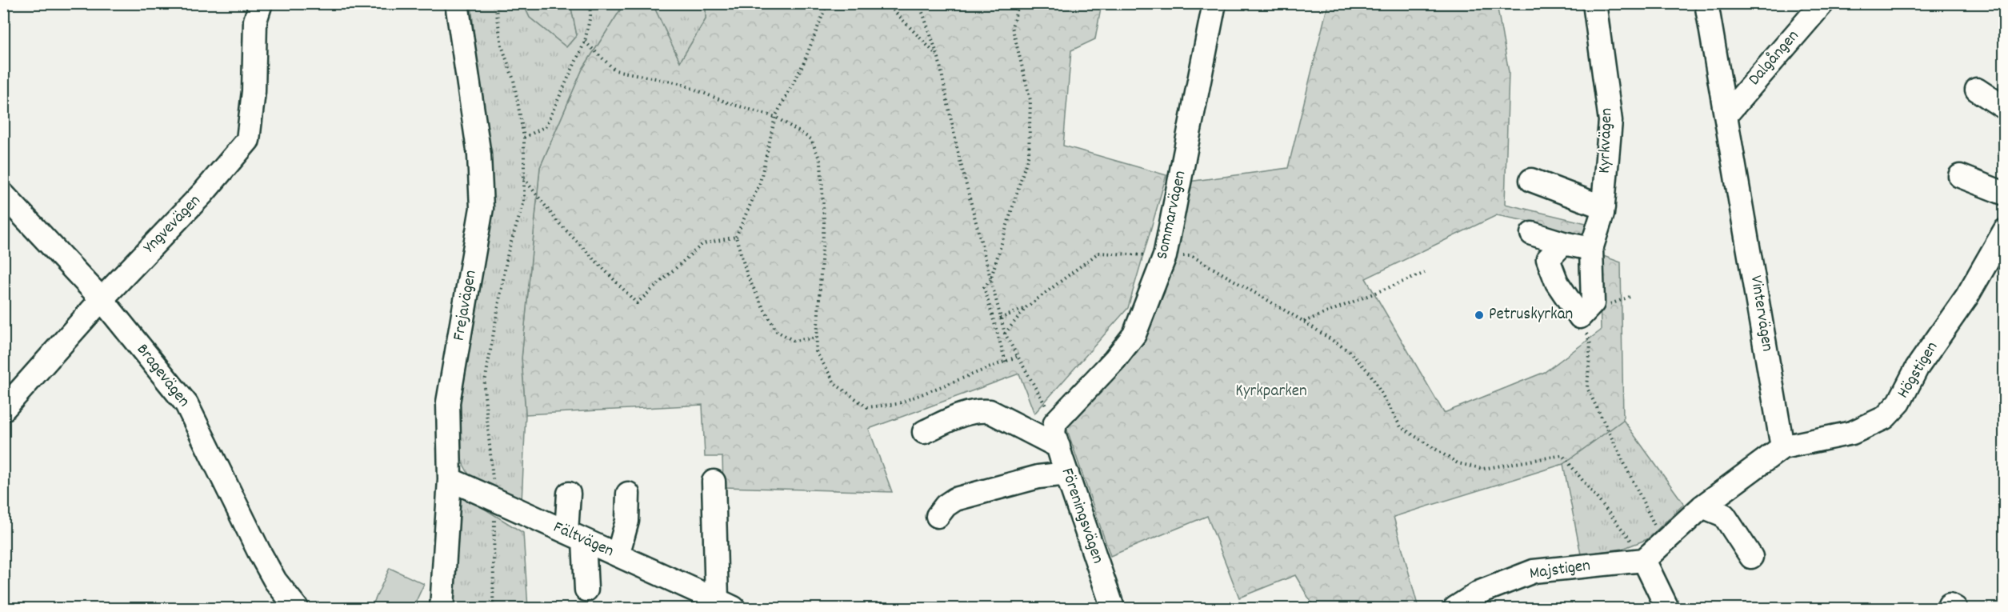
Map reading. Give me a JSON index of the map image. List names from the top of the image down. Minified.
{"streets":{"street":["Dalgången","Kyrkvägen","Sommarvägen","Yngvevägen","Frejavägen","Vintervägen","Högstigen","Bragevägen","Föreningsvägen","Fältvägen","Majstigen"]},"crossings":[["Dalgången","Vintervägen"],["Sommarvägen","Föreningsvägen"],["Yngvevägen","Bragevägen"],["Frejavägen","Fältvägen"],["Vintervägen","Högstigen"]],"parks":["Kyrkparken"],"places":["Petruskyrkan"]}
